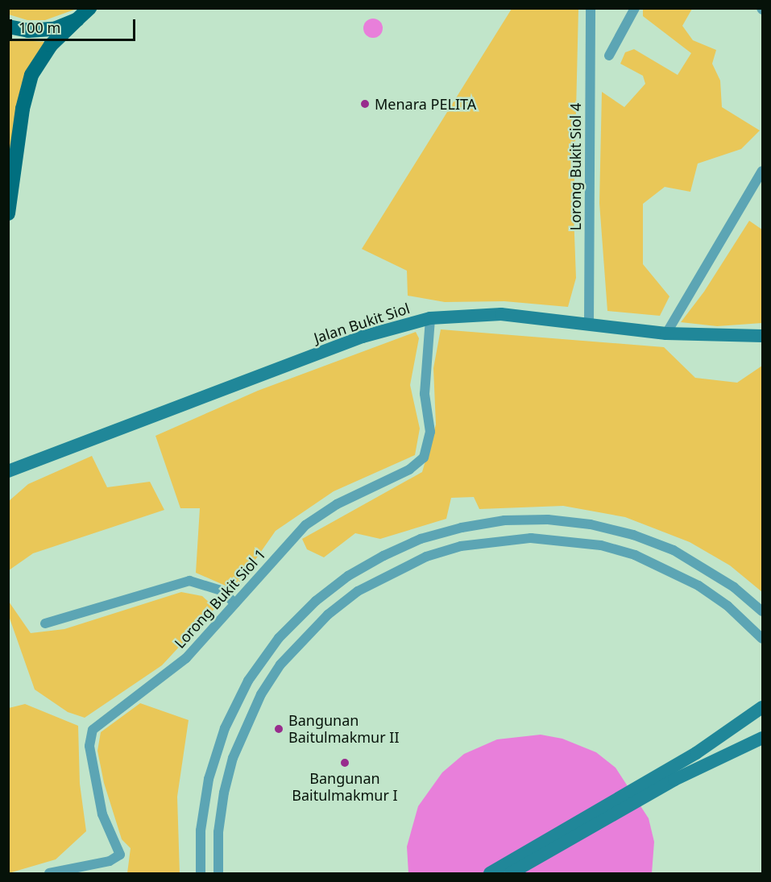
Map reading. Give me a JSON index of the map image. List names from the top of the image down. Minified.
{"streets":{"street":["Lorong Bukit Siol 4","Jalan Bukit Siol","Lorong Bukit Siol 1"]},"crossings":[["Lorong Bukit Siol 4","Jalan Bukit Siol"],["Jalan Bukit Siol","Lorong Bukit Siol 1"]],"places":["Menara PELITA","Bangunan Baitulmakmur II","Bangunan Baitulmakmur I"],"scale_bar":"100 m"}
